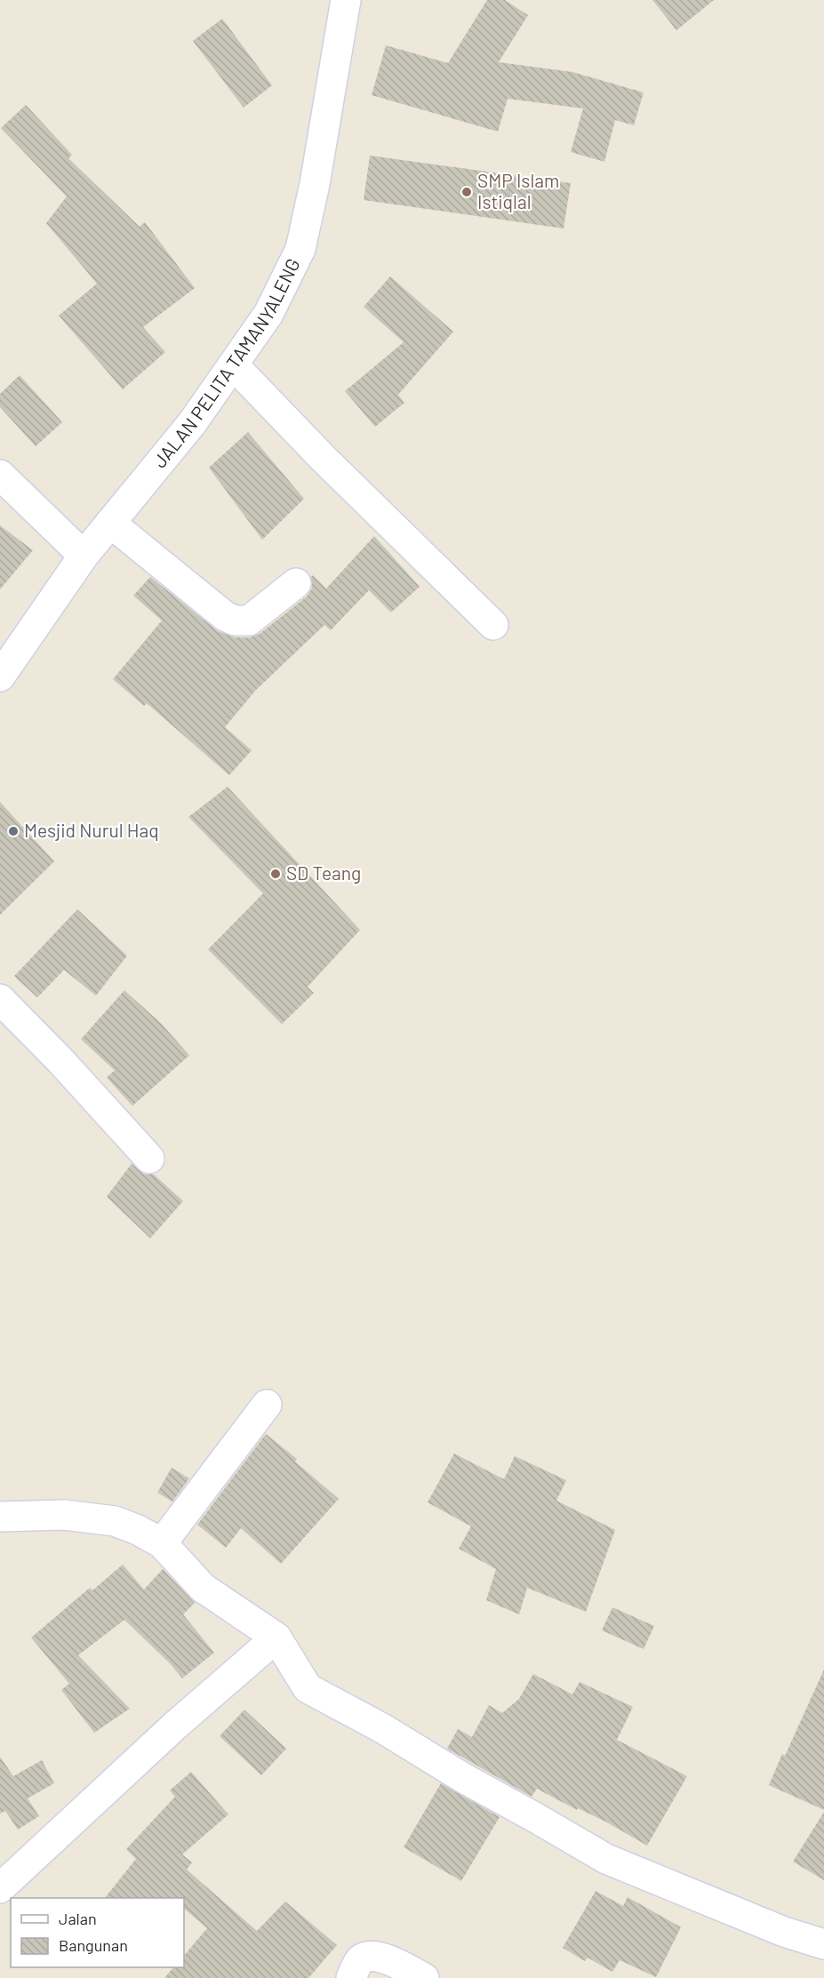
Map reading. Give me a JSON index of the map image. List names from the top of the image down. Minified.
{"streets":{"street":["JALAN PELITA TAMANYALENG"]},"places":["SMP Islam Istiqlal","Mesjid Nurul Haq","SD Teang"],"legend":["Jalan","Bangunan"]}
